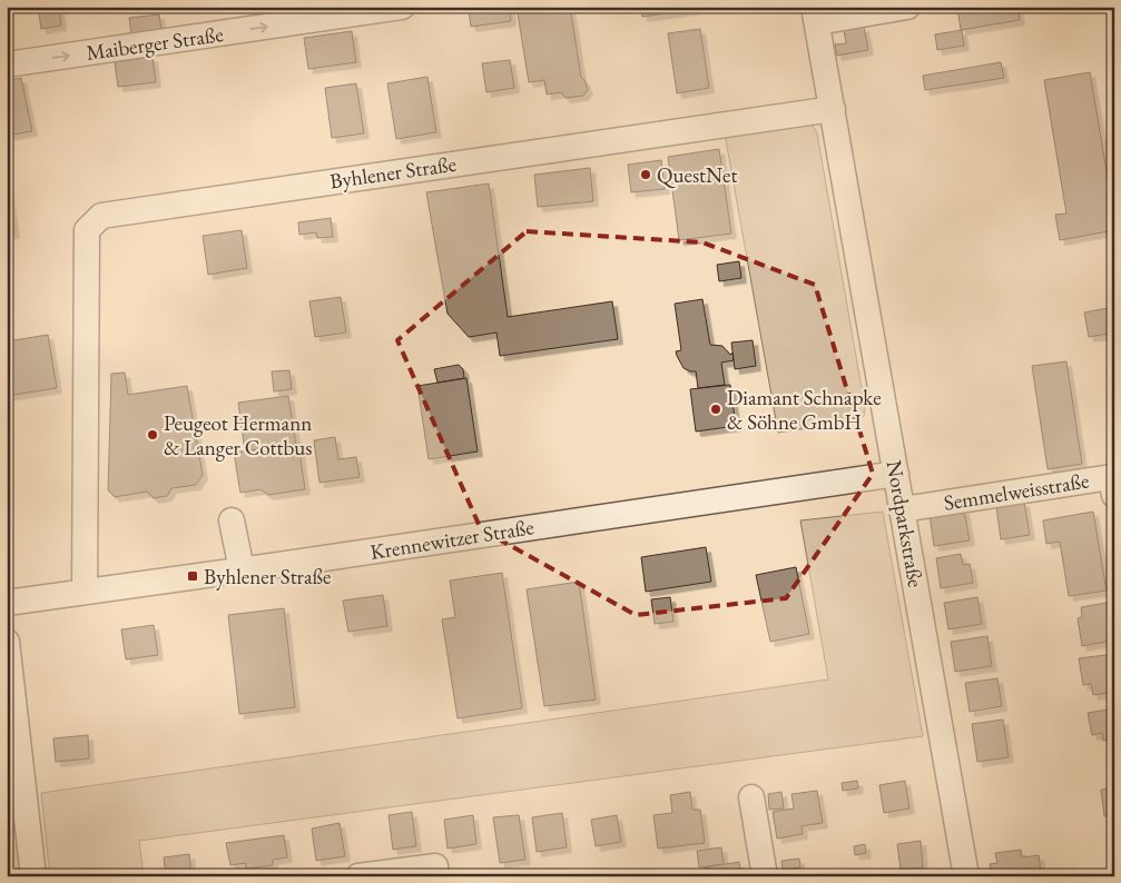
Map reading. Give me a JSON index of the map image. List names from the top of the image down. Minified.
{"streets":{"street":["Maiberger Straße","Byhlener Straße","Semmelweisstraße","Nordparkstraße","Krennewitzer Straße"]},"crossings":[["Byhlener Straße","Nordparkstraße"],["Byhlener Straße","Krennewitzer Straße"],["Semmelweisstraße","Nordparkstraße"],["Nordparkstraße","Krennewitzer Straße"]],"one_way":["Maiberger Straße"],"places":{"other":["QuestNet","Diamant Schnapke & Söhne GmbH","Peugeot Hermann & Langer Cottbus"],"transit":["Byhlener Straße"]}}
